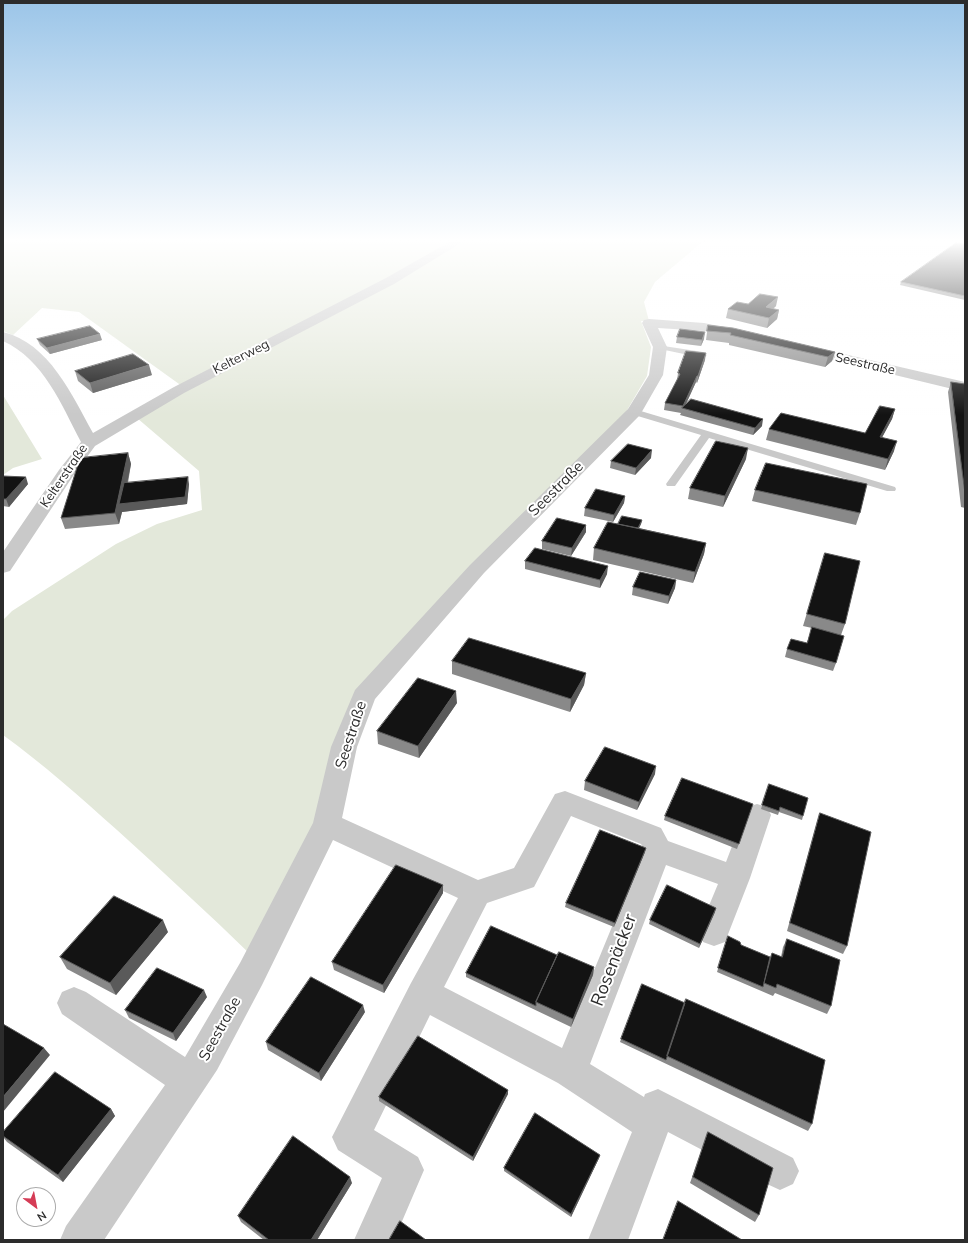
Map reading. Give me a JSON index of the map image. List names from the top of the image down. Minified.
{"streets":{"street":["Kelterweg","Seestraße","Kelterstraße","Rosenäcker"]},"crossings":[["Kelterweg","Kelterstraße"]],"north":"bottom right"}
